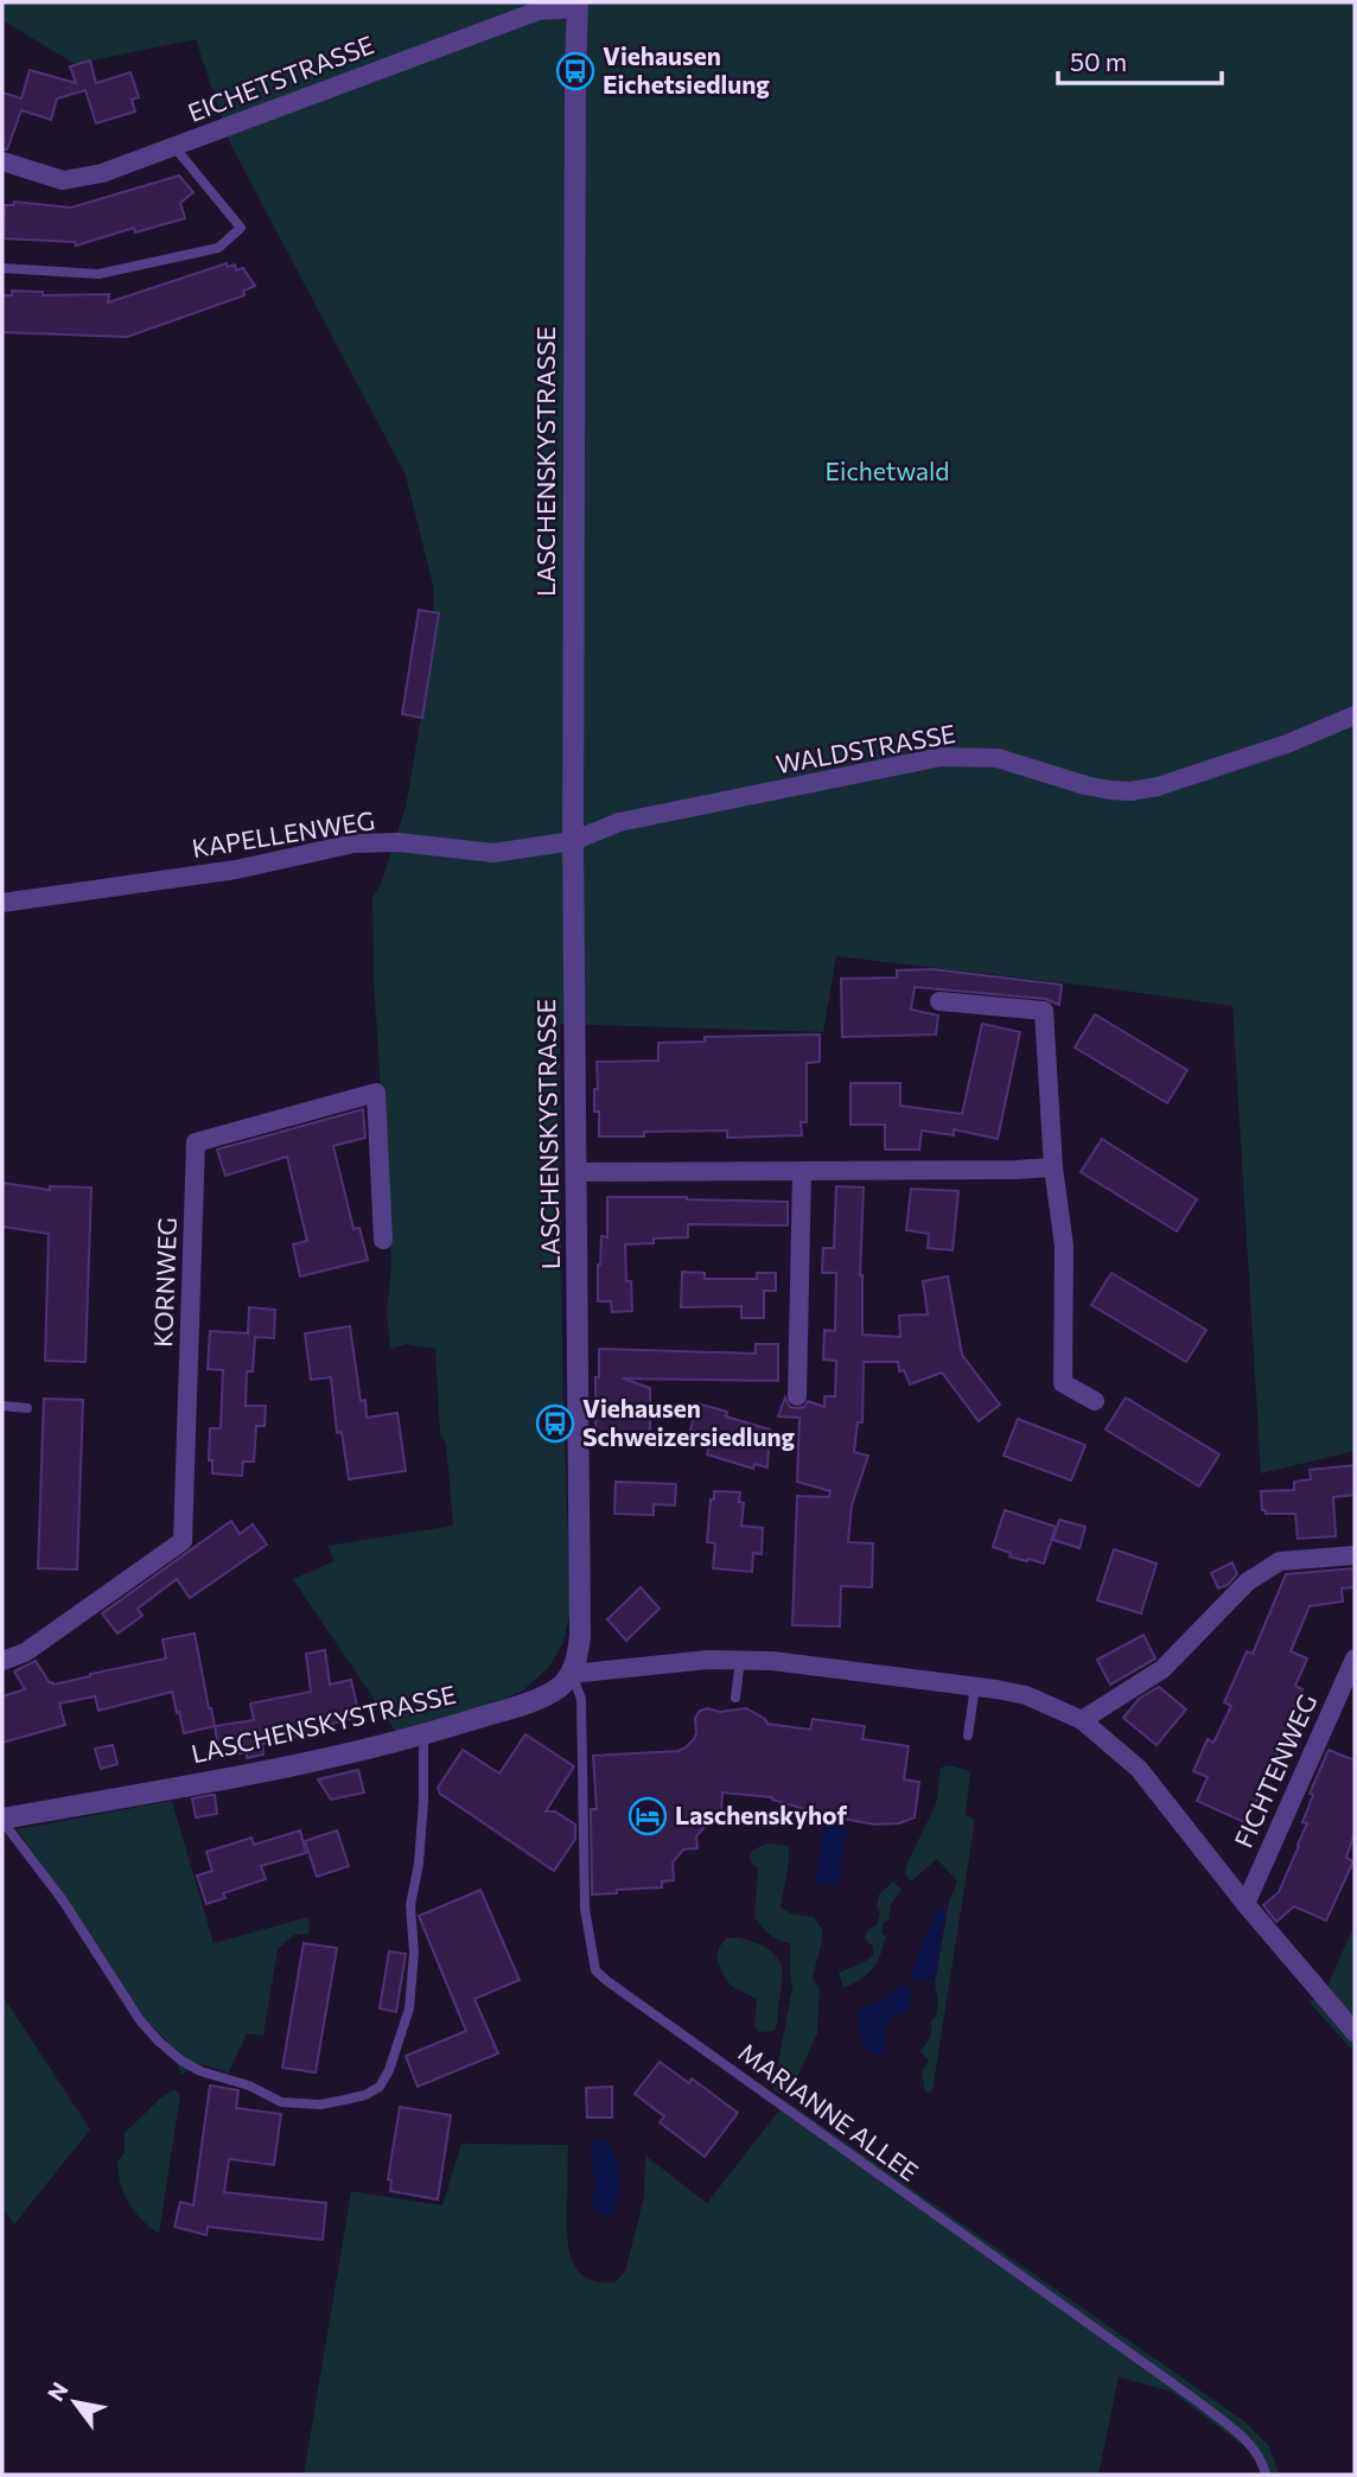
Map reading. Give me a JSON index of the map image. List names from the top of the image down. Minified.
{"streets":{"street":["EICHETSTRASSE","LASCHENSKYSTRASSE","WALDSTRASSE","KAPELLENWEG","KORNWEG","FICHTENWEG"],"lane":["MARIANNE ALLEE"]},"crossings":[["EICHETSTRASSE","LASCHENSKYSTRASSE"],["LASCHENSKYSTRASSE","WALDSTRASSE"],["LASCHENSKYSTRASSE","KAPELLENWEG"],["LASCHENSKYSTRASSE","MARIANNE ALLEE"],["WALDSTRASSE","KAPELLENWEG"]],"parks":["Eichetwald"],"places":{"bus stop":["Viehausen Eichetsiedlung","Viehausen Schweizersiedlung"],"hotel":["Laschenskyhof"]},"scale_bar":"50 m","north":"top left"}
